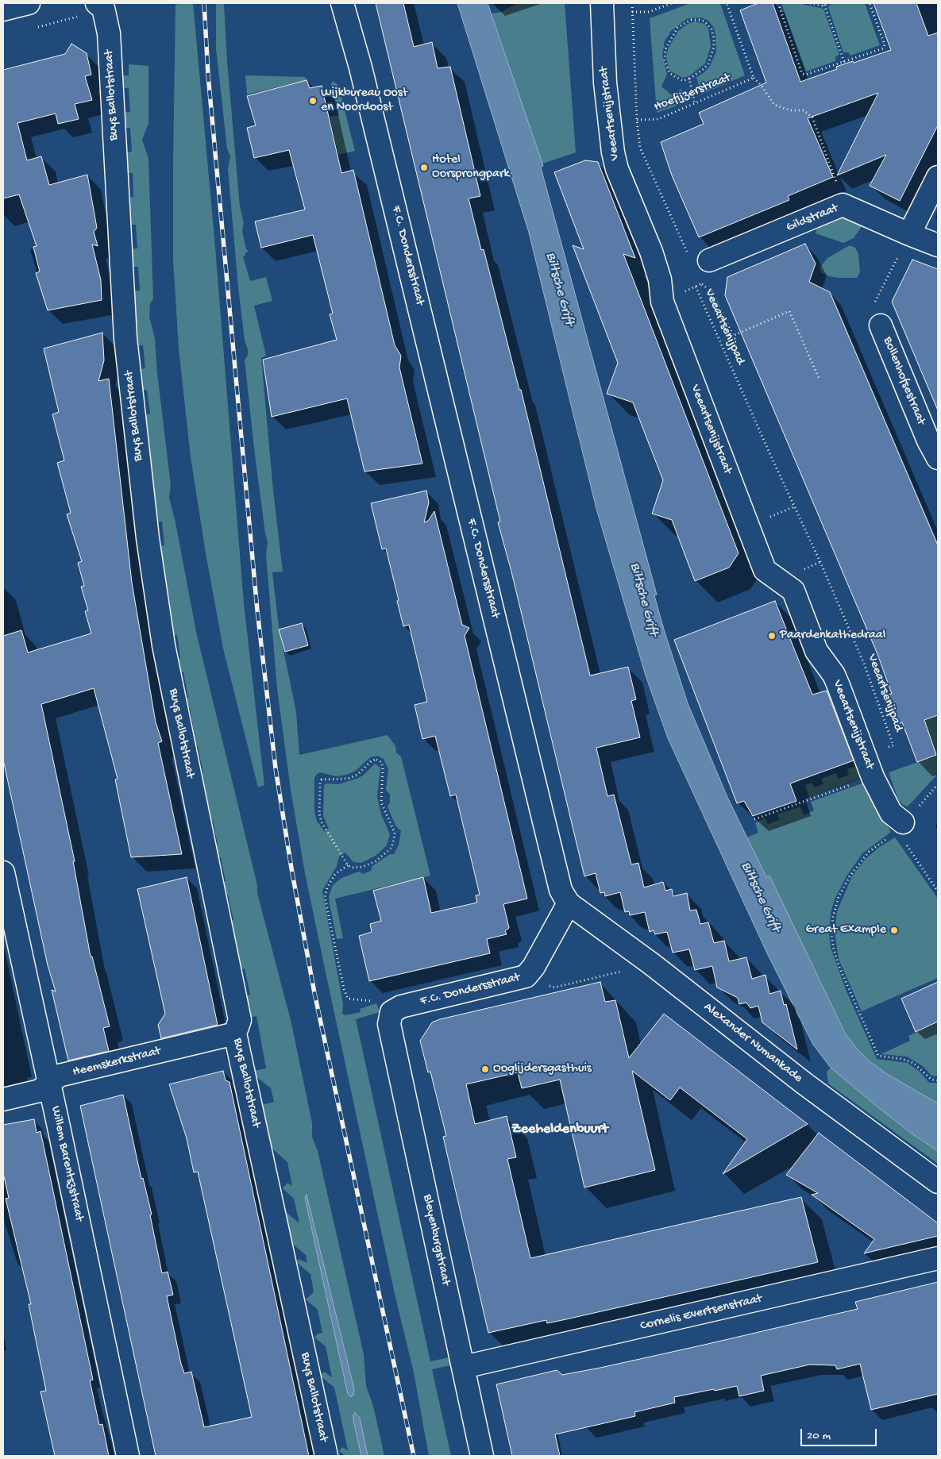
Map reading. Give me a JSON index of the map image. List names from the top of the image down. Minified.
{"streets":{"street":["Buys Ballotstraat","Veeartsenijstraat","Gildstraat","F.C. Dondersstraat","Bollenhofsestraat","Alexander Numankade","Heemskerkstraat","Willem Barentszstraat","Bleyenburgstraat","Cornelis Evertsenstraat"],"path":["Hoefijzerstraat","Veeartsenijpad"]},"crossings":[["Hoefijzerstraat","Veeartsenijpad"],["Buys Ballotstraat","Heemskerkstraat"],["Gildstraat","Veeartsenijpad"],["F.C. Dondersstraat","Alexander Numankade"],["F.C. Dondersstraat","Bleyenburgstraat"],["Heemskerkstraat","Willem Barentszstraat"],["Bleyenburgstraat","Cornelis Evertsenstraat"]],"districts":["Zeeheldenbuurt"],"water":["Biltsche Grift"],"places":["Wijkbureau Oost en Noordoost","Hotel Oorsprongpark","Paardenkathedraal","Great Example","Ooglijdersgasthuis"],"scale_bar":"20 m"}
